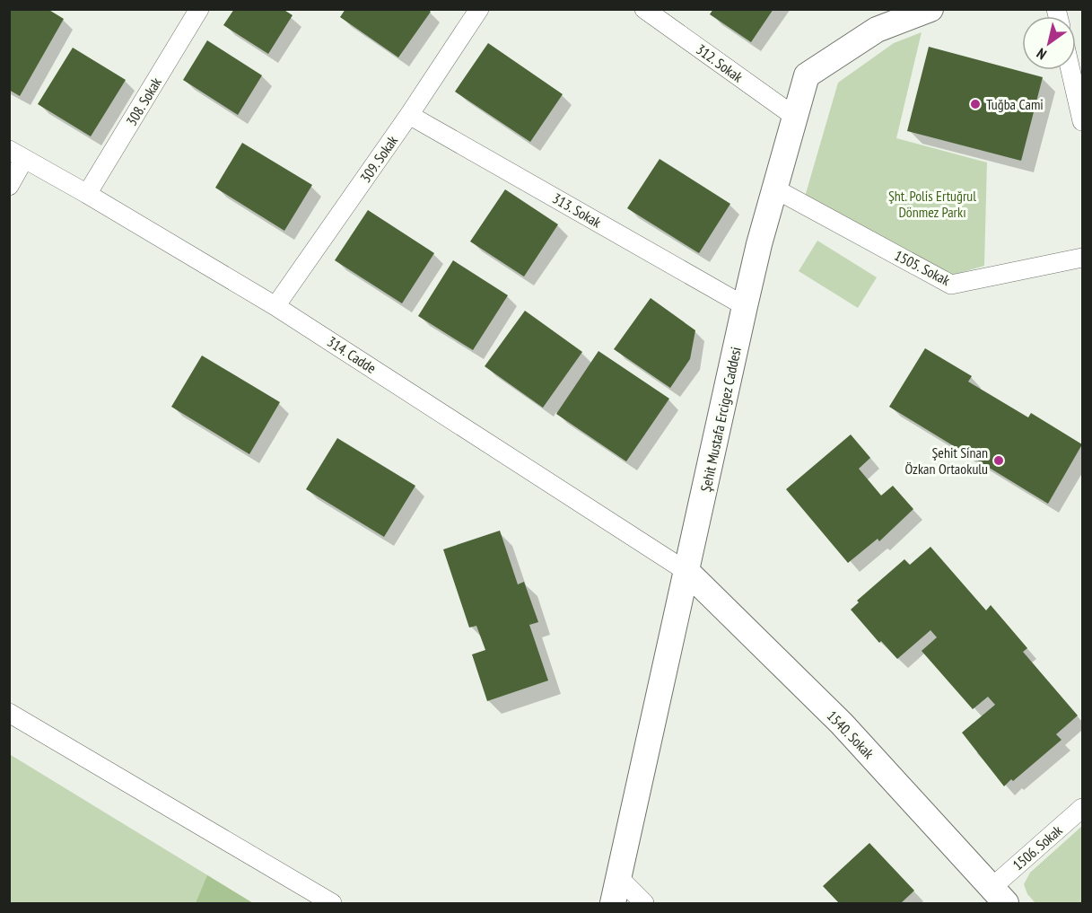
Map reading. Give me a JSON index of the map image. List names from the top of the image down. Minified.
{"streets":{"main road":["Şehit Mustafa Ercigez Caddesi","1540. Sokak"],"street":["312. Sokak","308. Sokak","309. Sokak","313. Sokak","1505. Sokak","314. Cadde","1506. Sokak"]},"crossings":[["312. Sokak","Şehit Mustafa Ercigez Caddesi"],["308. Sokak","314. Cadde"],["309. Sokak","313. Sokak"],["309. Sokak","314. Cadde"],["313. Sokak","Şehit Mustafa Ercigez Caddesi"],["1505. Sokak","Şehit Mustafa Ercigez Caddesi"],["314. Cadde","Şehit Mustafa Ercigez Caddesi"],["314. Cadde","1540. Sokak"],["Şehit Mustafa Ercigez Caddesi","1540. Sokak"],["1540. Sokak","1506. Sokak"]],"parks":["Şht. Polis Ertuğrul Dönmez Parkı"],"places":["Tuğba Cami","Şehit Sinan Özkan Ortaokulu"],"north":"bottom left"}
